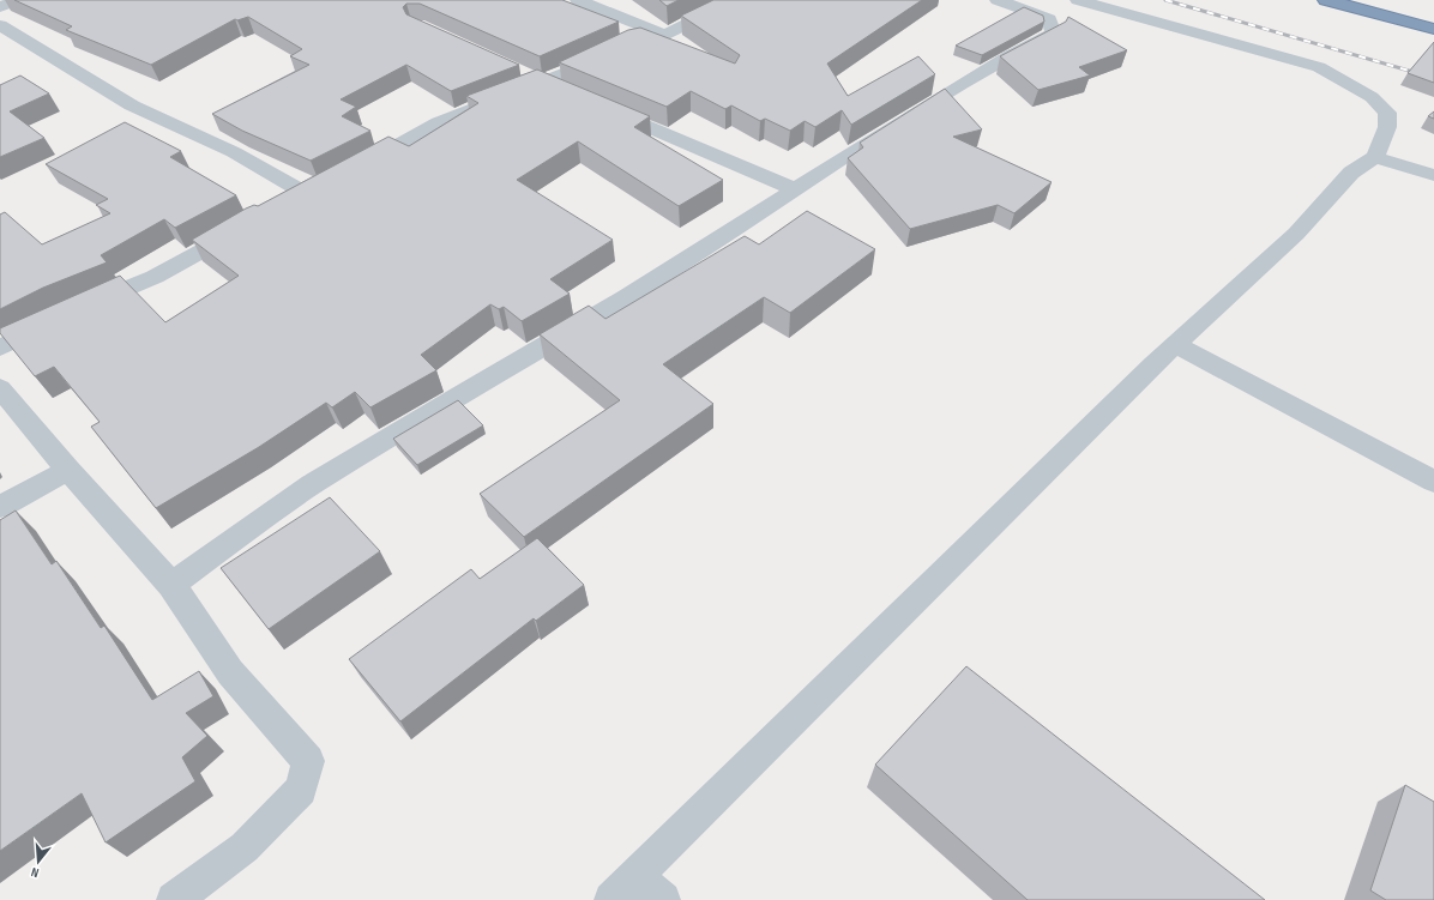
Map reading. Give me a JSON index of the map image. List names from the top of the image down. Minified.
{"north":"bottom"}
